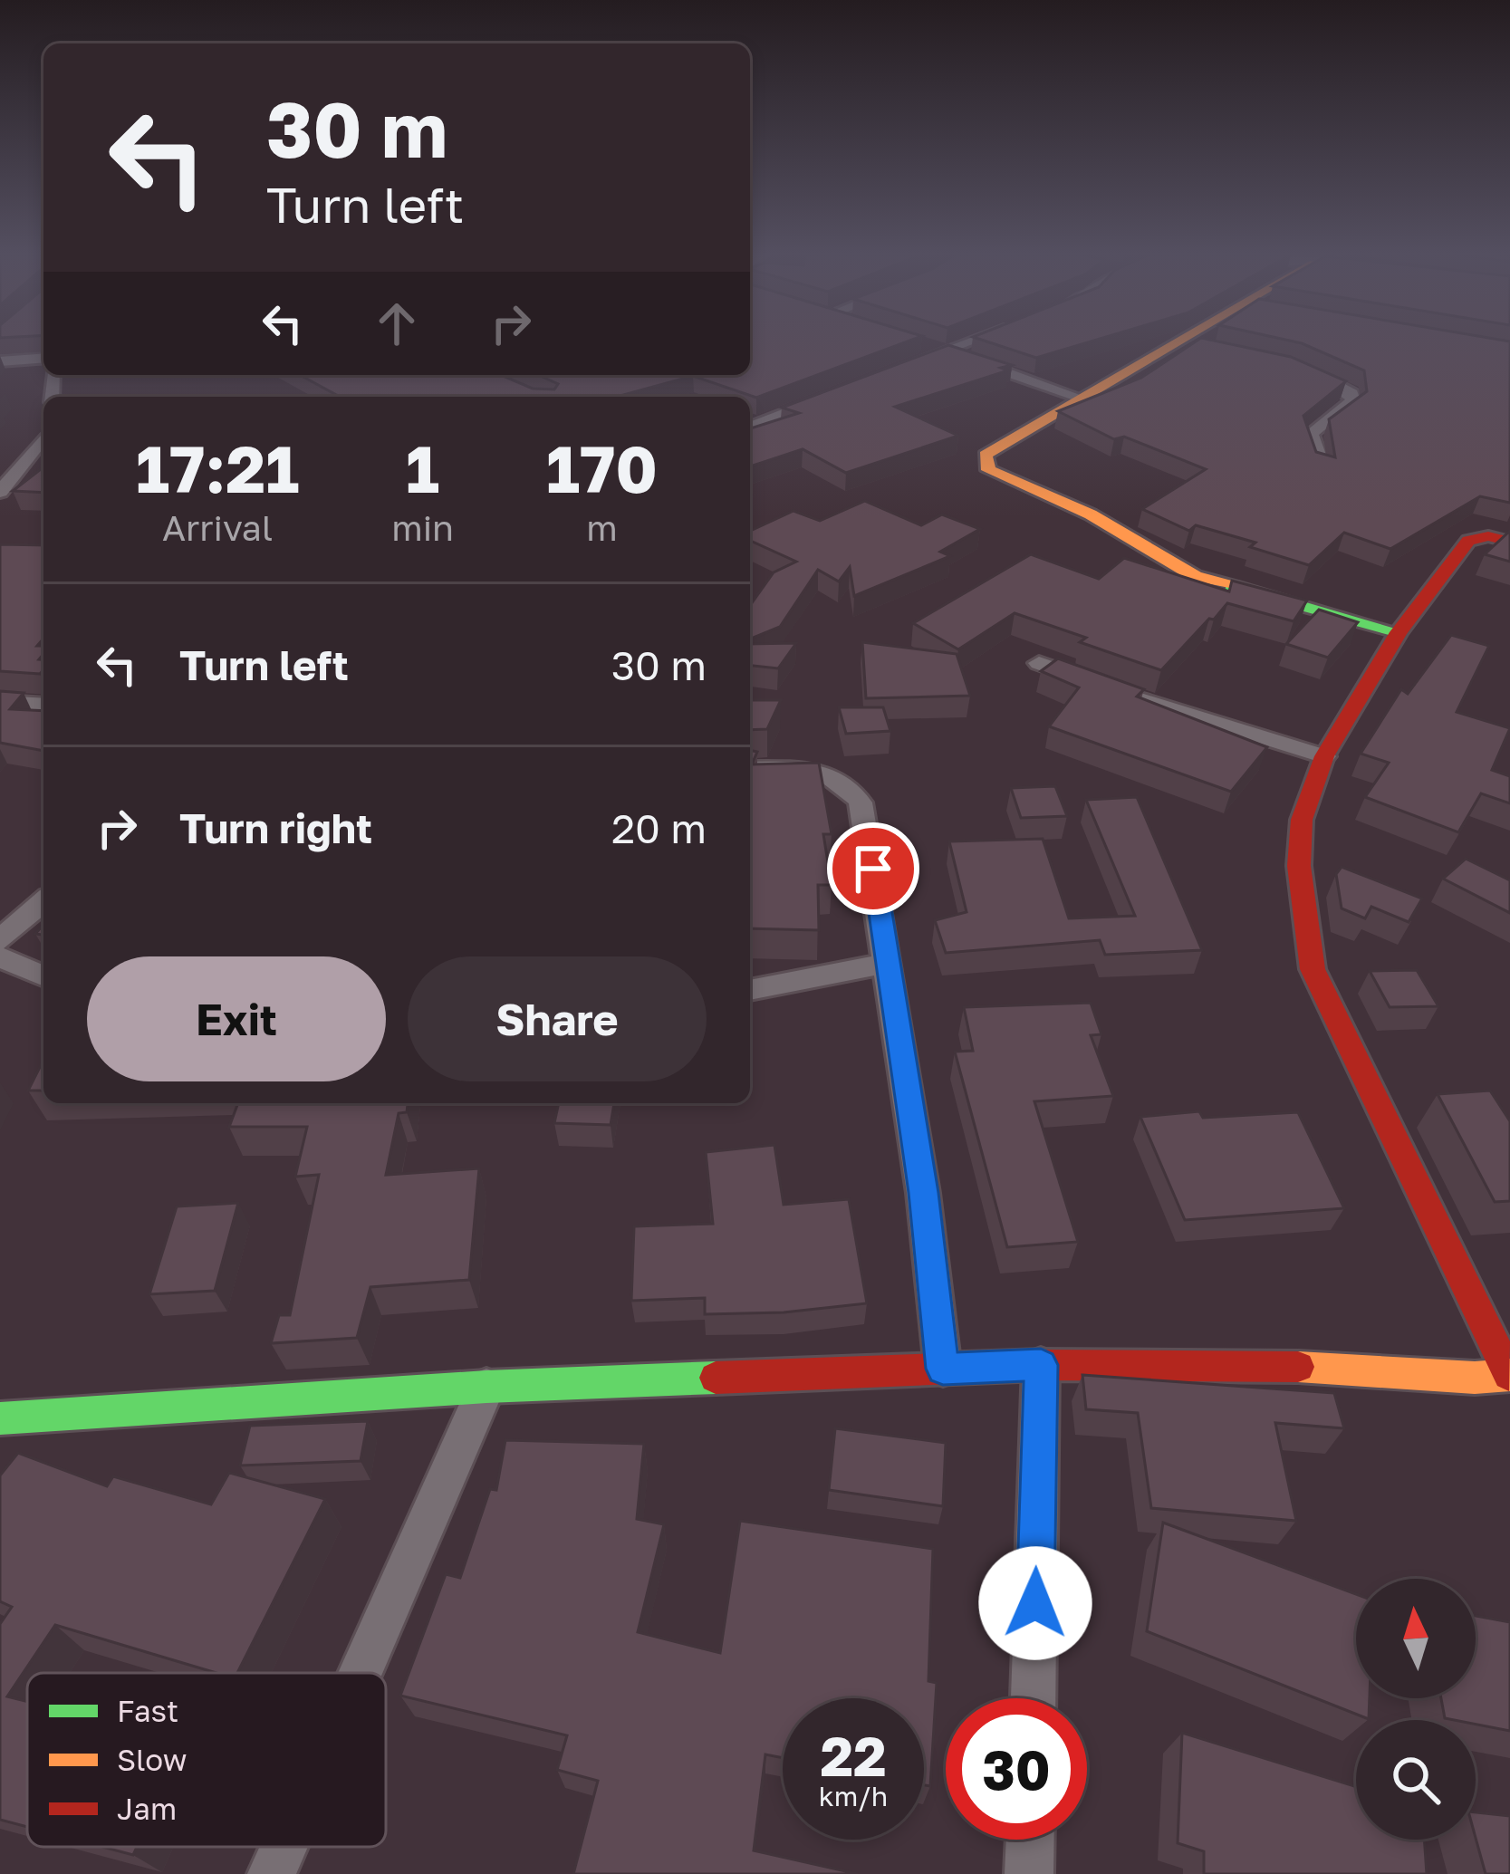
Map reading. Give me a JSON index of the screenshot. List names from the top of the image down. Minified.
{"legend":["Fast","Slow","Jam"],"north":"top","page":{"turn":["30 m","Turn left"],"eta":["17:21","Arrival","1","min","170","m"],"list":[{"name":"Turn left","value":"30 m"},{"name":"Turn right","value":"20 m"}],"buttons":["Exit","Share"],"speed":"22 km/h","limit":"30"}}
